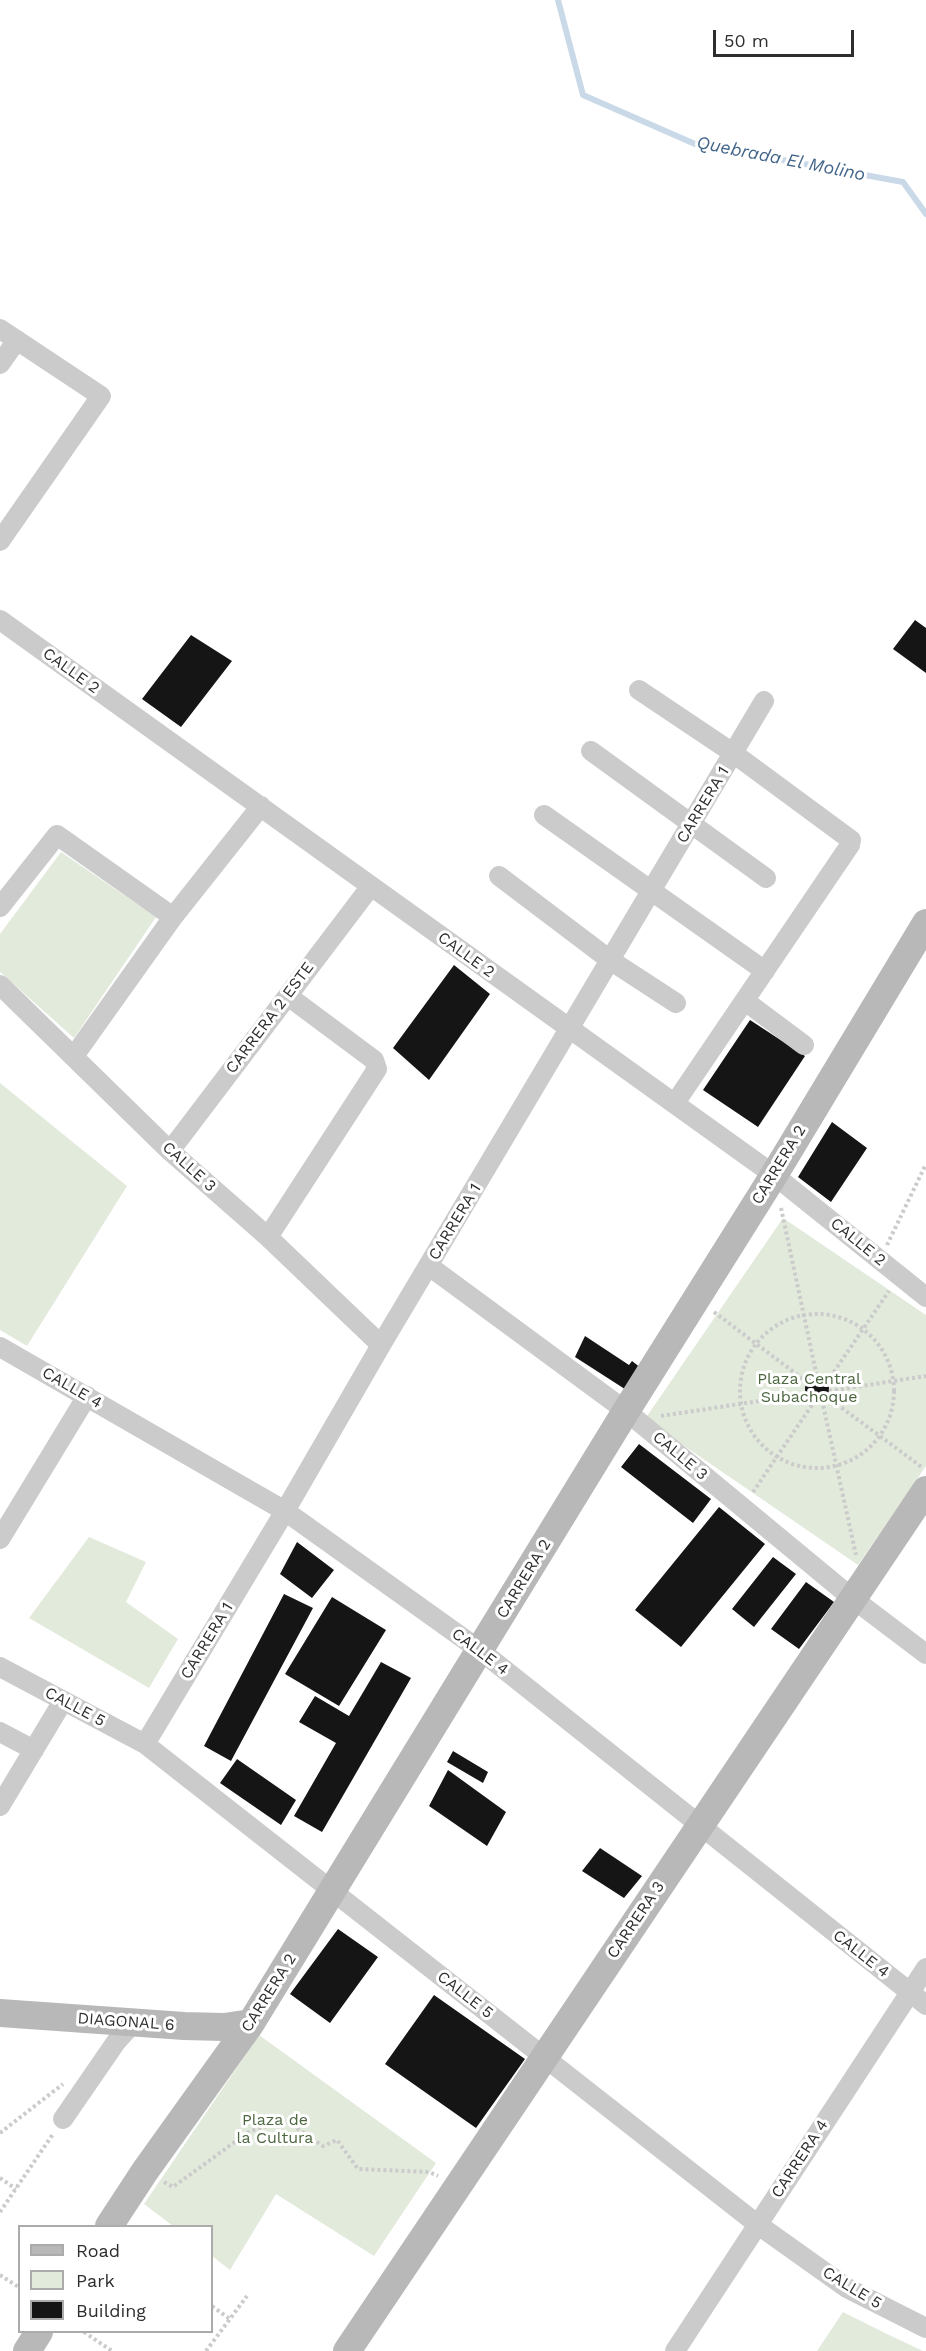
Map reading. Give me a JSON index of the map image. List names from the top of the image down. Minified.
{"streets":{"street":["CALLE 2","CARRERA 1","CARRERA 2 ESTE","CARRERA 2","CALLE 3","CALLE 4","CALLE 5","CARRERA 3","DIAGONAL 6","CARRERA 4"]},"crossings":[["CALLE 2","CARRERA 1"],["CALLE 2","CARRERA 2 ESTE"],["CALLE 2","CARRERA 2"],["CARRERA 1","CALLE 3"],["CARRERA 1","CALLE 4"],["CARRERA 1","CALLE 5"],["CARRERA 2 ESTE","CALLE 3"],["CARRERA 2","CALLE 3"],["CARRERA 2","CALLE 4"],["CARRERA 2","CALLE 5"],["CARRERA 2","DIAGONAL 6"],["CALLE 3","CARRERA 3"],["CALLE 4","CARRERA 3"],["CALLE 4","CARRERA 4"],["CALLE 5","CARRERA 3"],["CALLE 5","CARRERA 4"]],"water":["Quebrada El Molino"],"parks":["Plaza Central Subachoque","Plaza de la Cultura"],"legend":["Road","Park","Building"],"scale_bar":"50 m"}
